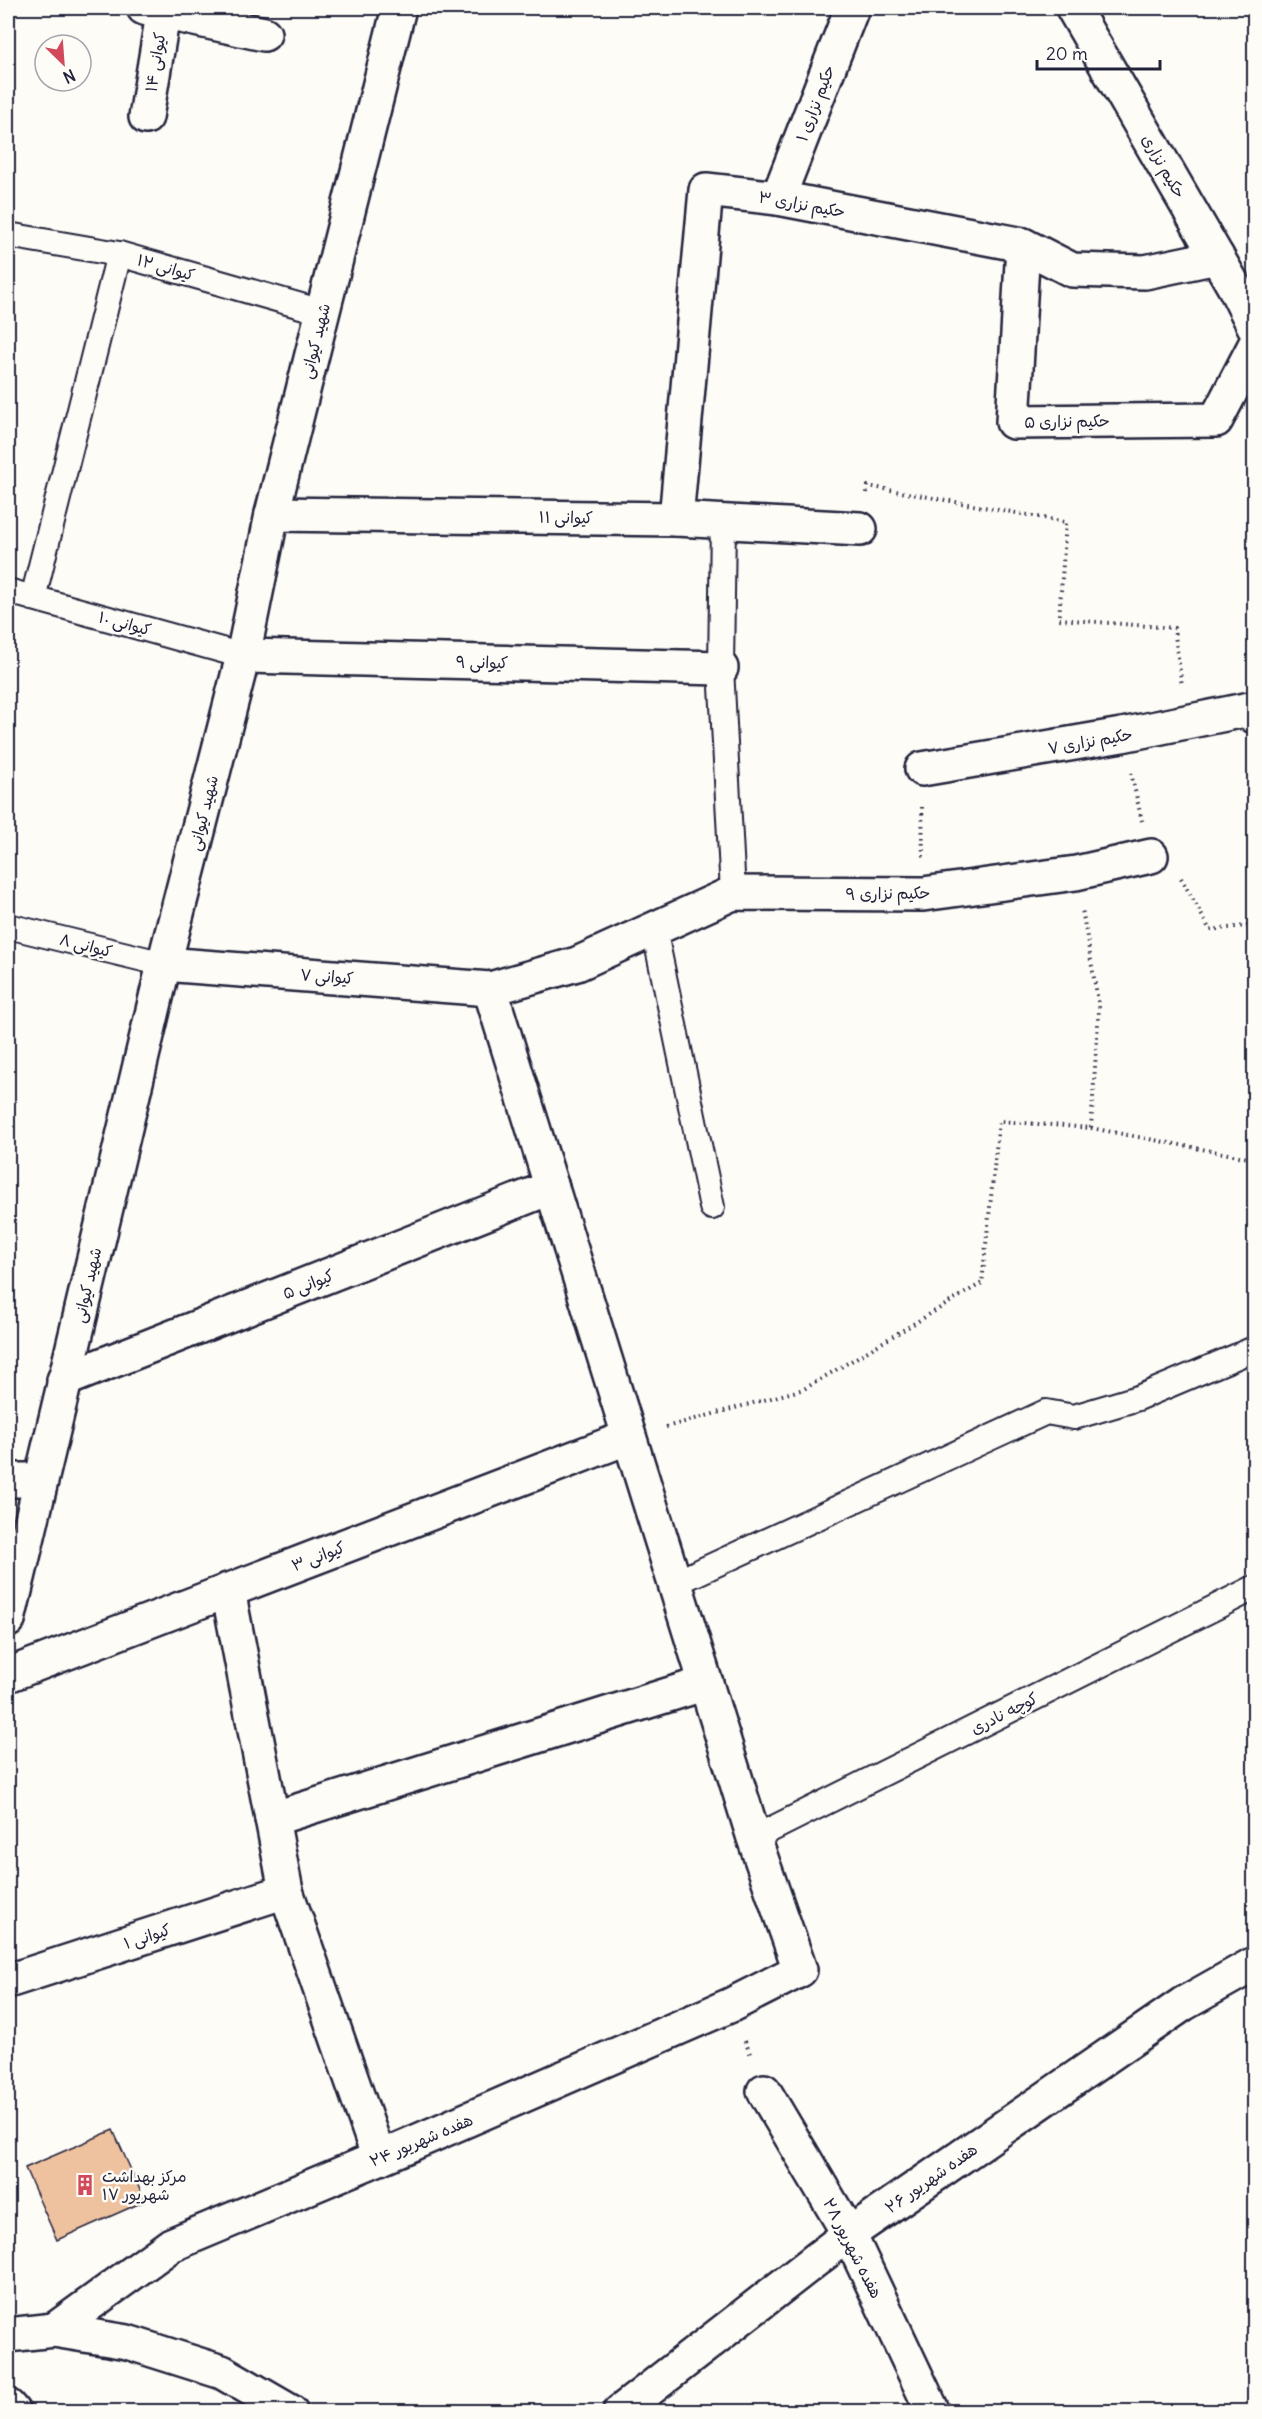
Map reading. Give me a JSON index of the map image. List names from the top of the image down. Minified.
{"streets":{"street":["کیوانی ۱۴","حکیم نزاری ۱","حکیم نزاری","حکیم نزاری ۳","شهید کیوانی","حکیم نزاری ۵","کیوانی ۱۱","کیوانی ۹","حکیم نزاری ۷","حکیم نزاری ۹","کیوانی ۷","کیوانی ۵","کیوانی ۳","کیوانی ۱","هفده شهریور ۲۴","هفده شهریور ۲۶","هفده شهریور ۲۸"],"lane":["کیوانی ۱۲","کیوانی ۱۰","کیوانی ۸","کوچه نادری"]},"crossings":[["حکیم نزاری ۱","حکیم نزاری ۳"],["حکیم نزاری","حکیم نزاری ۳"],["حکیم نزاری ۳","حکیم نزاری ۵"],["حکیم نزاری ۳","کیوانی ۱۱"],["کیوانی ۱۲","شهید کیوانی"],["شهید کیوانی","کیوانی ۱۱"],["شهید کیوانی","کیوانی ۱۰"],["شهید کیوانی","کیوانی ۹"],["شهید کیوانی","کیوانی ۸"],["شهید کیوانی","کیوانی ۷"],["شهید کیوانی","کیوانی ۵"],["کیوانی ۱۰","کیوانی ۹"],["حکیم نزاری ۹","کیوانی ۷"],["کیوانی ۸","کیوانی ۷"],["کوچه نادری","هفده شهریور ۲۴"],["هفده شهریور ۲۶","هفده شهریور ۲۸"]],"places":{"building":["مرکز بهداشت ۱۷ شهریور"]},"scale_bar":"20 m","north":"bottom right"}
